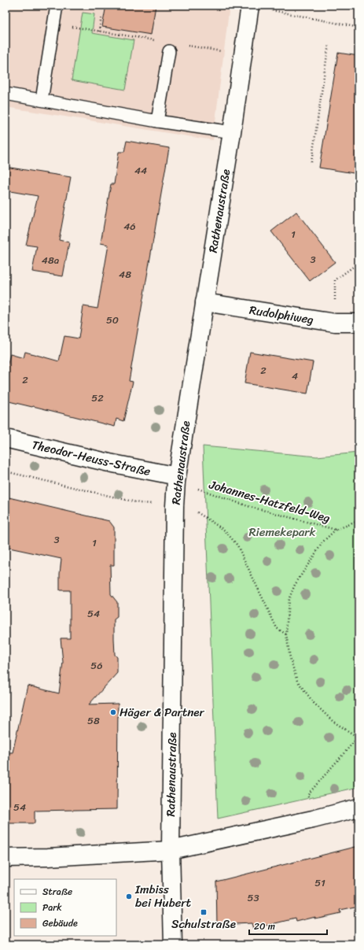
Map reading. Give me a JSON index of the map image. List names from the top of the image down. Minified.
{"streets":{"street":["Rathenaustraße","Rudolphiweg","Theodor-Heuss-Straße"],"path":["Johannes-Hatzfeld-Weg"]},"crossings":[["Rathenaustraße","Rudolphiweg"],["Rathenaustraße","Theodor-Heuss-Straße"],["Rathenaustraße","Johannes-Hatzfeld-Weg"],["Theodor-Heuss-Straße","Johannes-Hatzfeld-Weg"]],"parks":["Riemekepark"],"places":{"other":["Häger & Partner","Imbiss bei Hubert"],"transit":["Schulstraße"]},"house_numbers":["44","46","1","3","48a","48","50","2","4","2","52","3","1","54","56","58","54","51","53"],"legend":["Straße","Park","Gebäude"],"scale_bar":"20 m"}
